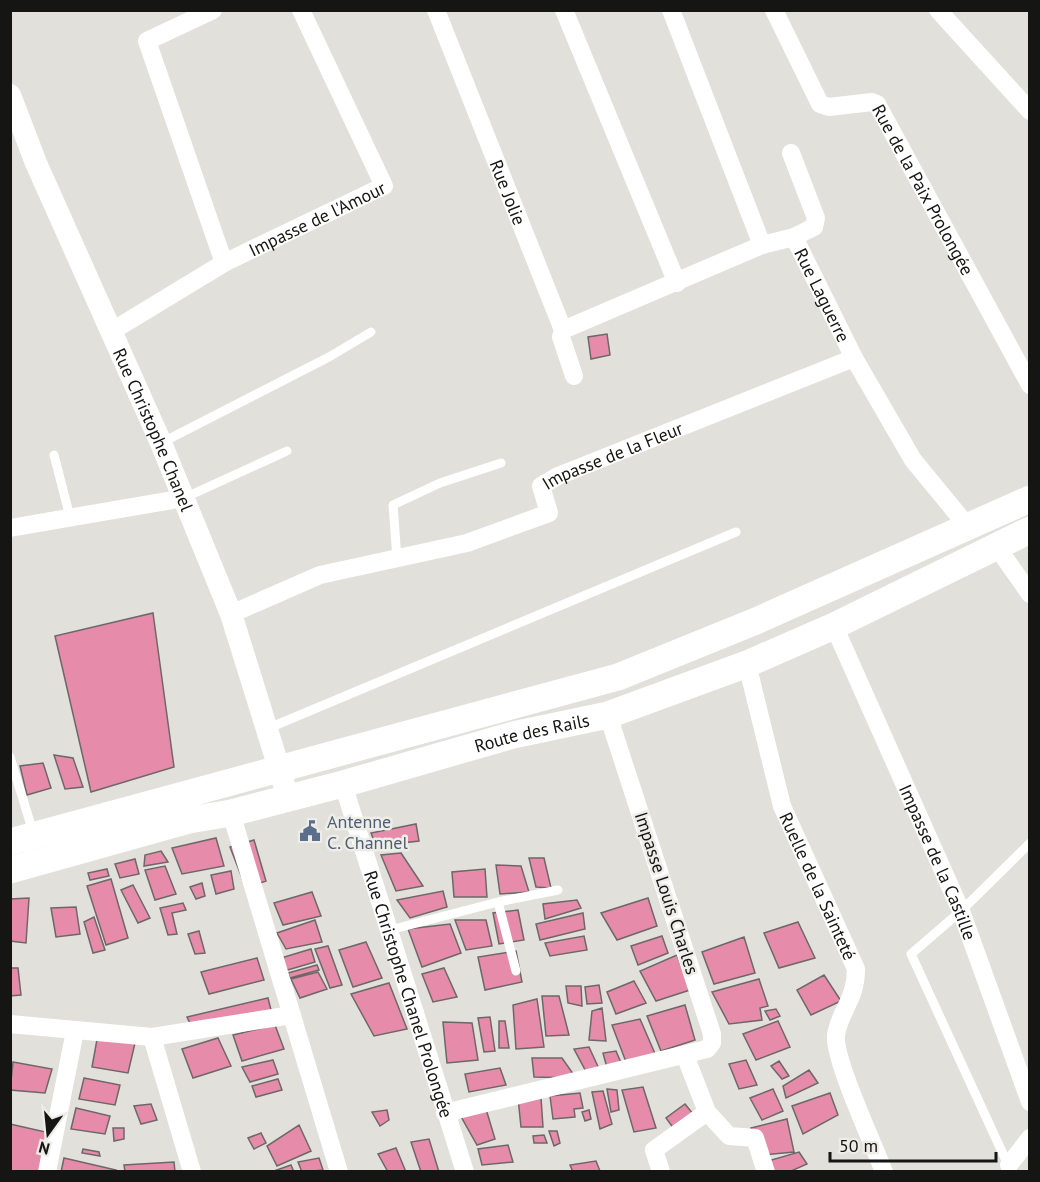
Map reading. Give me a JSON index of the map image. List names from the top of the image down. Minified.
{"streets":{"main road":["Route des Rails"],"street":["Rue de la Paix Prolongée","Rue Jolie","Impasse de l'Amour","Rue Laguerre","Rue Christophe Chanel","Impasse de la Fleur","Impasse de la Castille","Ruelle de la Sainteté","Impasse Louis Charles","Rue Christophe Chanel Prolongée"]},"crossings":[["Rue Jolie","Rue Laguerre"],["Impasse de l'Amour","Rue Christophe Chanel"],["Rue Laguerre","Impasse de la Fleur"],["Rue Laguerre","Route des Rails"],["Rue Christophe Chanel","Impasse de la Fleur"],["Rue Christophe Chanel","Route des Rails"],["Route des Rails","Impasse de la Castille"],["Route des Rails","Ruelle de la Sainteté"],["Route des Rails","Impasse Louis Charles"],["Route des Rails","Rue Christophe Chanel Prolongée"]],"places":{"public building":["Antenne C. Channel"]},"scale_bar":"50 m","north":"bottom"}
